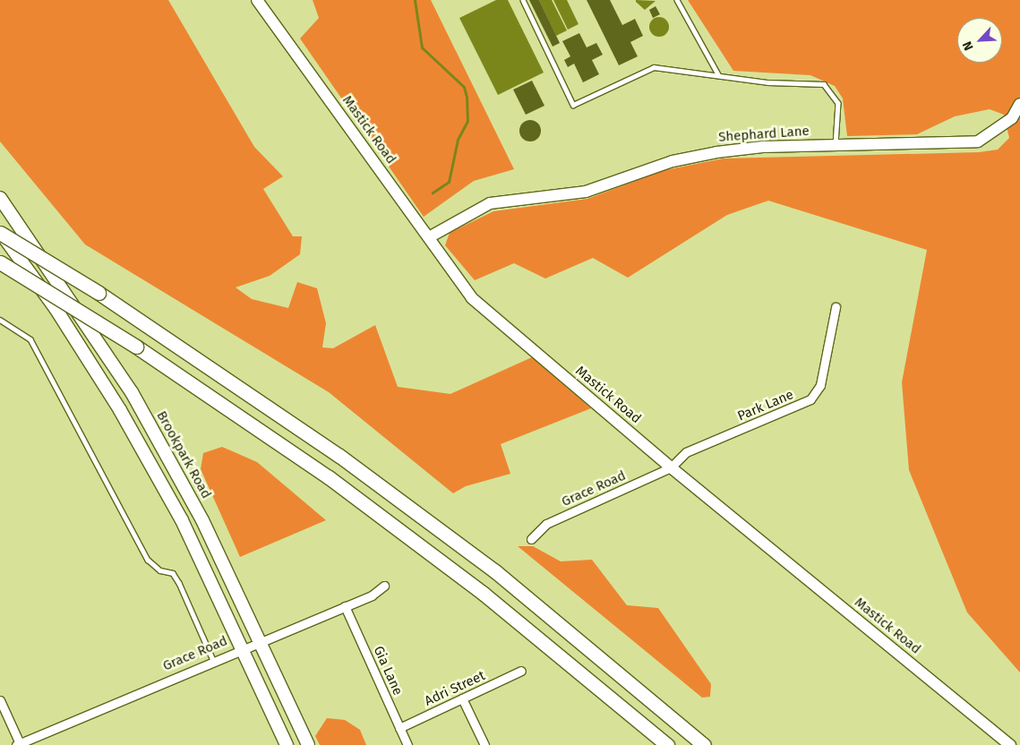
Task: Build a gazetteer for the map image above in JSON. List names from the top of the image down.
{
  "streets": {
    "main road": ["Brookpark Road"],
    "street": [
      "Mastick Road",
      "Shephard Lane",
      "Park Lane",
      "Grace Road",
      "Gia Lane",
      "Adri Street"
    ]
  },
  "crossings": [
    ["Mastick Road", "Shephard Lane"],
    ["Mastick Road", "Park Lane"],
    ["Mastick Road", "Grace Road"],
    ["Park Lane", "Grace Road"],
    ["Brookpark Road", "Grace Road"],
    ["Grace Road", "Gia Lane"],
    ["Gia Lane", "Adri Street"]
  ],
  "north": "bottom left"
}
